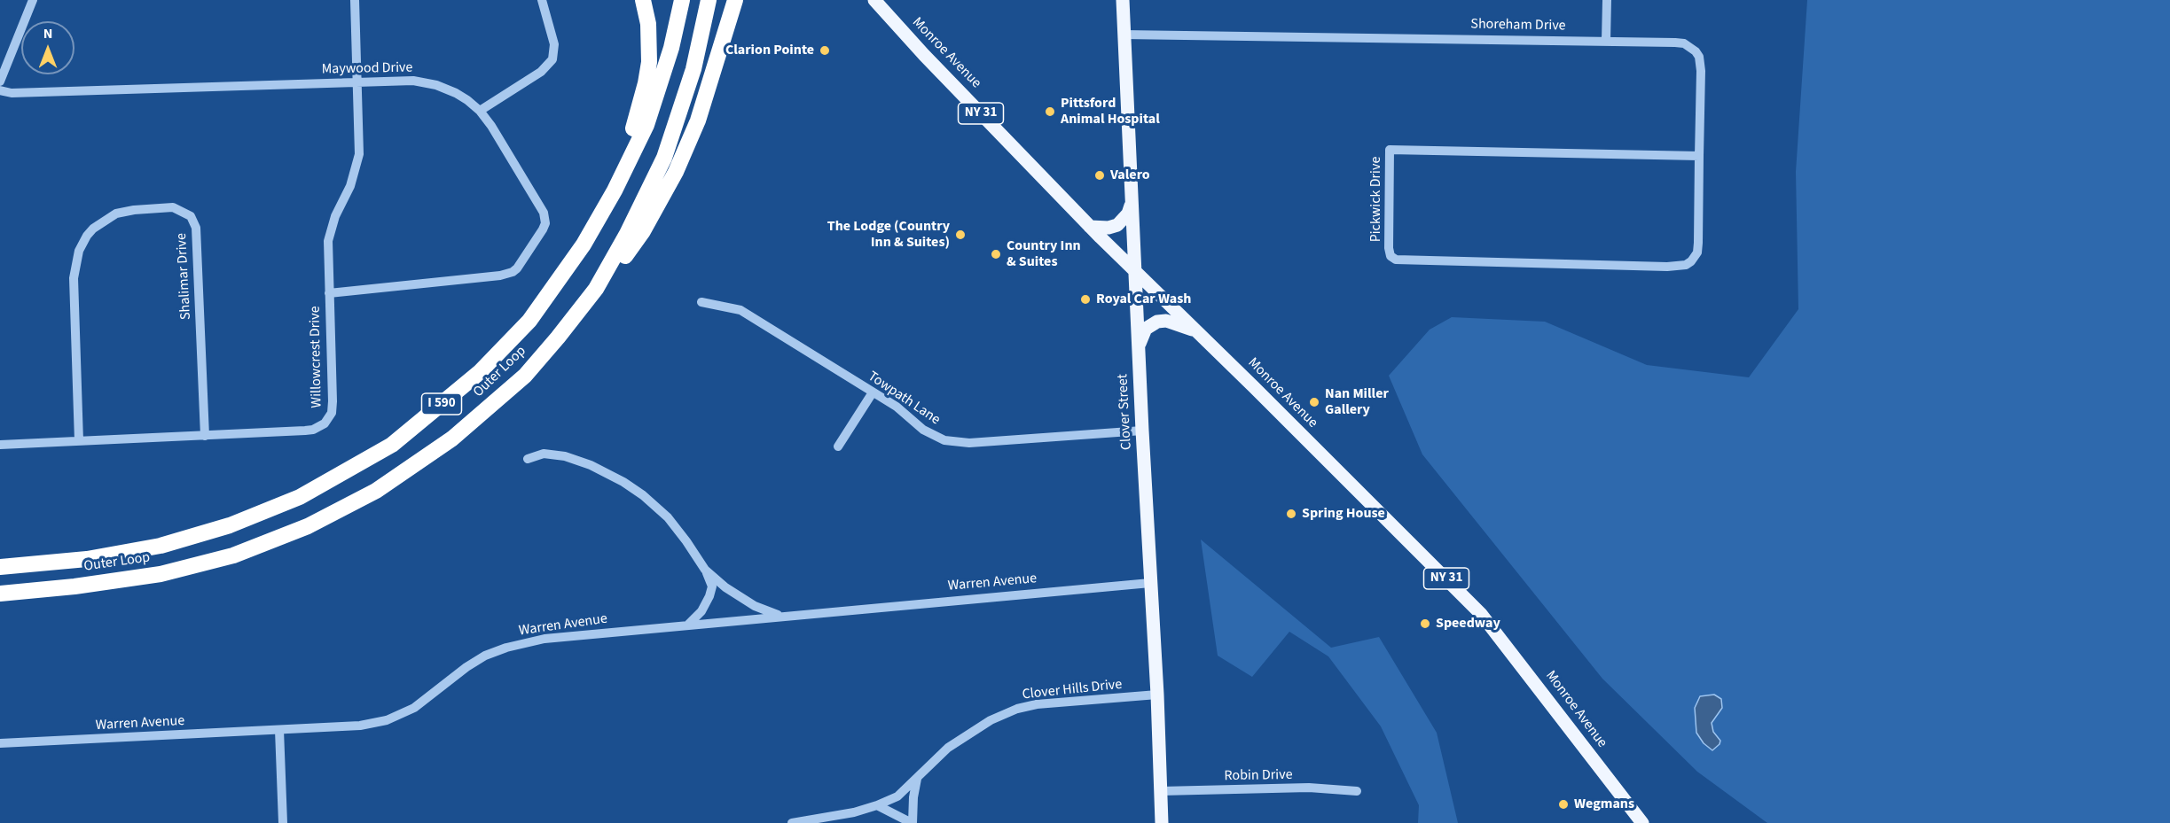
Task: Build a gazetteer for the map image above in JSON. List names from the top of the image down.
{
  "streets": {
    "highway": ["Outer Loop", "I 590"],
    "main road": ["Monroe Avenue", "NY 31", "Clover Street"],
    "street": [
      "Shoreham Drive",
      "Maywood Drive",
      "Pickwick Drive",
      "Shalimar Drive",
      "Willowcrest Drive",
      "Towpath Lane",
      "Warren Avenue",
      "Clover Hills Drive",
      "Robin Drive"
    ]
  },
  "crossings": [
    ["Shoreham Drive", "Pickwick Drive"],
    ["Shoreham Drive", "Clover Street"],
    ["Monroe Avenue", "Clover Street"],
    ["Maywood Drive", "Willowcrest Drive"],
    ["Shalimar Drive", "Willowcrest Drive"],
    ["Towpath Lane", "Clover Street"],
    ["Clover Street", "Warren Avenue"],
    ["Clover Street", "Clover Hills Drive"],
    ["Clover Street", "Robin Drive"]
  ],
  "places": [
    "Clarion Pointe",
    "Pittsford Animal Hospital",
    "Valero",
    "The Lodge (Country Inn & Suites)",
    "Country Inn & Suites",
    "Royal Car Wash",
    "Nan Miller Gallery",
    "Spring House",
    "Speedway",
    "Wegmans"
  ],
  "north": "top"
}
